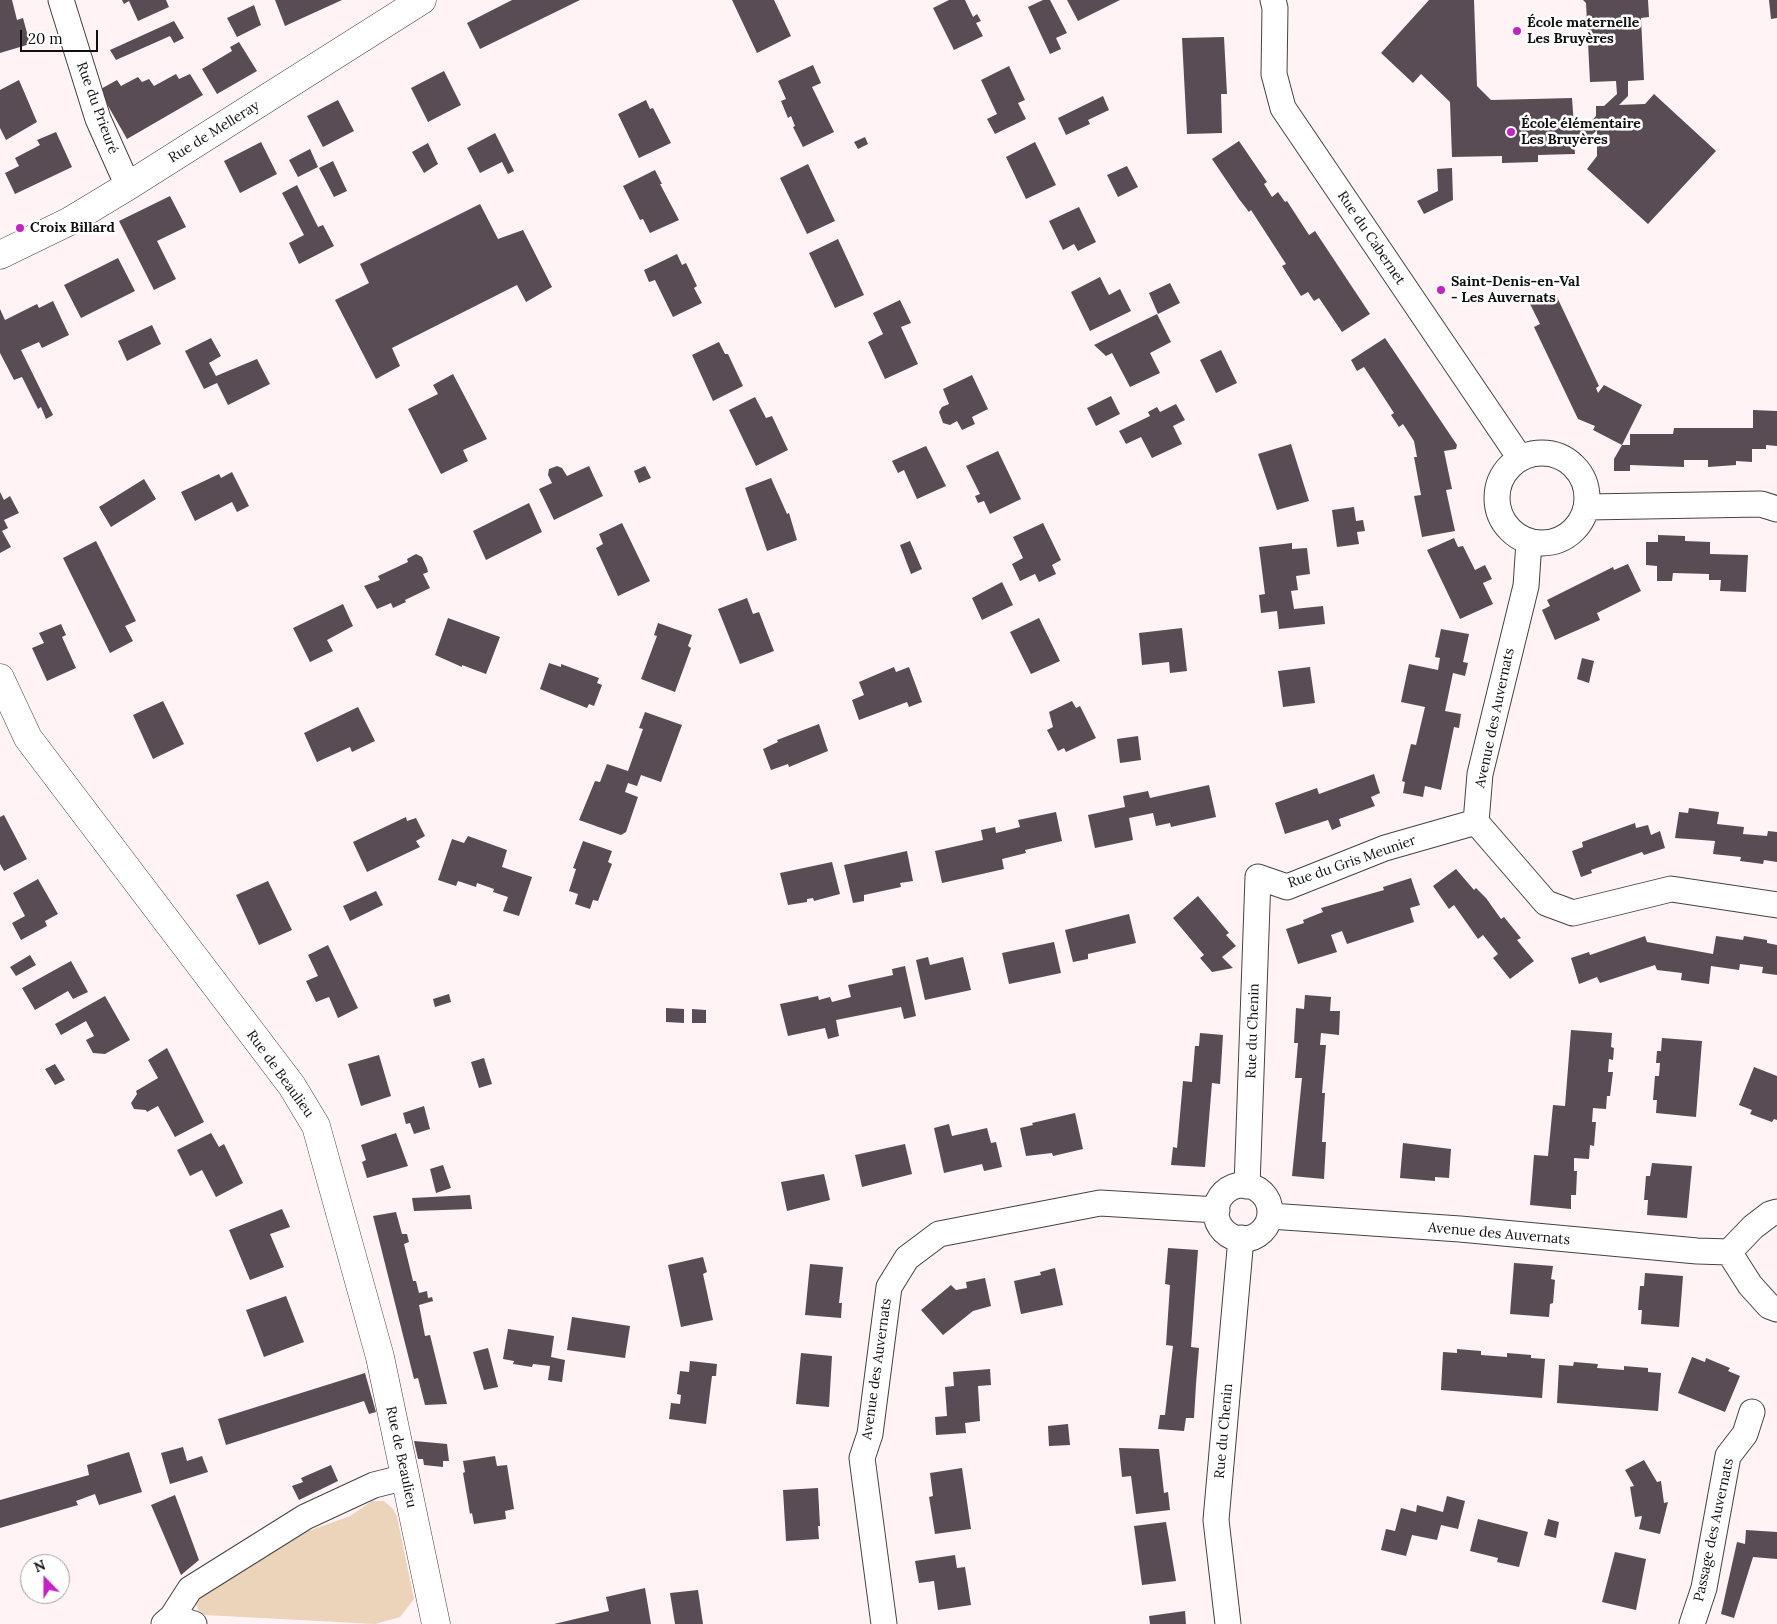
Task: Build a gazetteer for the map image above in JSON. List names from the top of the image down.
{
  "streets": {
    "street": [
      "Rue du Prieuré",
      "Rue de Melleray",
      "Rue du Cabernet",
      "Avenue des Auvernats",
      "Rue du Gris Meunier",
      "Rue du Chenin",
      "Rue de Beaulieu",
      "Passage des Auvernats"
    ]
  },
  "crossings": [
    ["Rue du Prieuré", "Rue de Melleray"],
    ["Rue du Cabernet", "Avenue des Auvernats"],
    ["Avenue des Auvernats", "Rue du Gris Meunier"],
    ["Avenue des Auvernats", "Rue du Chenin"],
    ["Rue du Gris Meunier", "Rue du Chenin"]
  ],
  "places": [
    "École maternelle Les Bruyères",
    "École élémentaire Les Bruyères",
    "Croix Billard",
    "Saint-Denis-en-Val - Les Auvernats"
  ],
  "scale_bar": "20 m",
  "north": "top"
}
